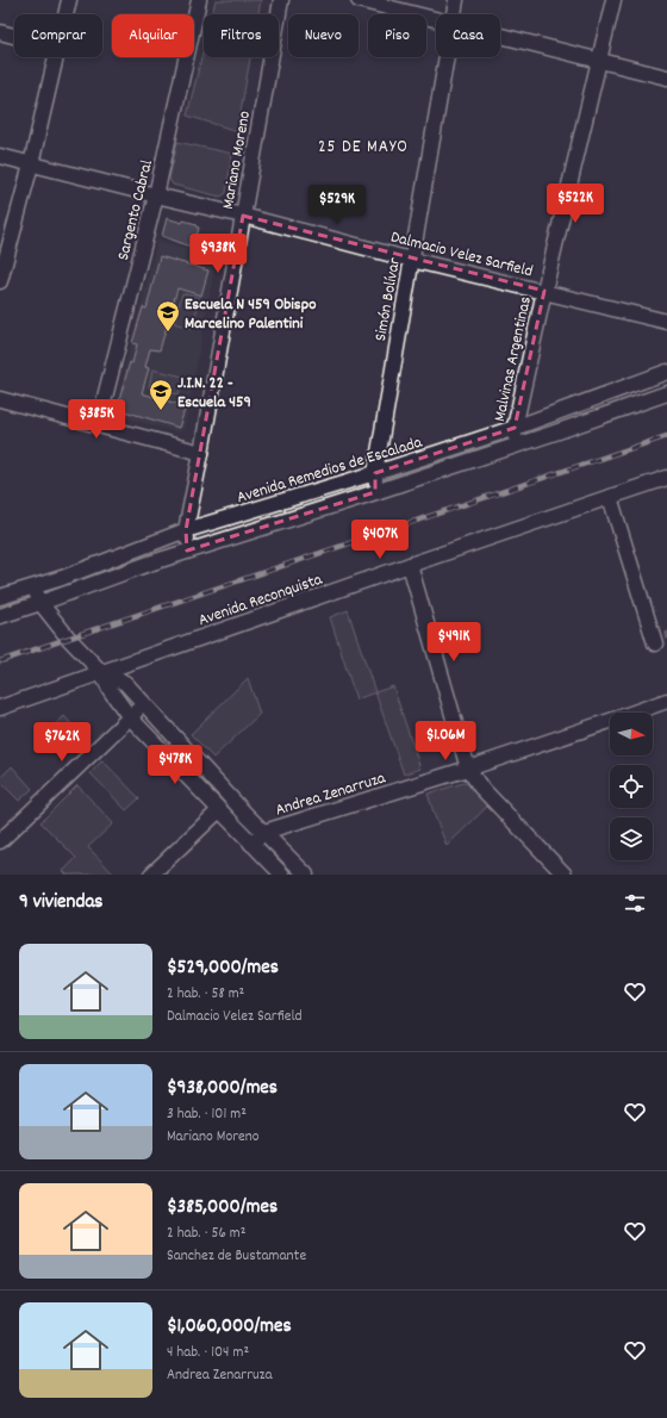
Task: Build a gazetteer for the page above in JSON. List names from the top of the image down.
{
  "streets": {
    "street": [
      "Mariano Moreno",
      "Sargento Cabral",
      "Dalmacio Velez Sarfield",
      "Simón Bolívar",
      "Malvinas Argentinas",
      "Avenida Remedios de Escalada",
      "Avenida Reconquista",
      "Andrea Zenarruza"
    ]
  },
  "crossings": [
    ["Mariano Moreno", "Dalmacio Velez Sarfield"],
    ["Mariano Moreno", "Avenida Remedios de Escalada"],
    ["Sargento Cabral", "Dalmacio Velez Sarfield"],
    ["Dalmacio Velez Sarfield", "Simón Bolívar"],
    ["Dalmacio Velez Sarfield", "Malvinas Argentinas"],
    ["Simón Bolívar", "Avenida Remedios de Escalada"],
    ["Malvinas Argentinas", "Avenida Remedios de Escalada"]
  ],
  "districts": ["25 DE MAYO"],
  "places": {
    "school or university": ["Escuela N 459 Obispo Marcelino Palentini", "J.I.N. 22 - Escuela 459"]
  },
  "north": "right",
  "page": {
    "chip": [
      "Comprar",
      "Alquilar",
      "Filtros",
      "Nuevo",
      "Piso",
      "Casa"
    ],
    "price": [
      "$522K",
      "$529K",
      "$938K",
      "$385K",
      "$407K",
      "$491K",
      "$1.06M",
      "$762K",
      "$478K"
    ],
    "heading": "9 viviendas",
    "list": [
      {
        "name": "$529,000/mes",
        "note": "2 hab. · 58 m² · Dalmacio Velez Sarfield"
      },
      {
        "name": "$938,000/mes",
        "note": "3 hab. · 101 m² · Mariano Moreno"
      },
      {
        "name": "$385,000/mes",
        "note": "2 hab. · 56 m² · Sanchez de Bustamante"
      },
      {
        "name": "$1,060,000/mes",
        "note": "4 hab. · 104 m² · Andrea Zenarruza"
      }
    ]
  }
}
